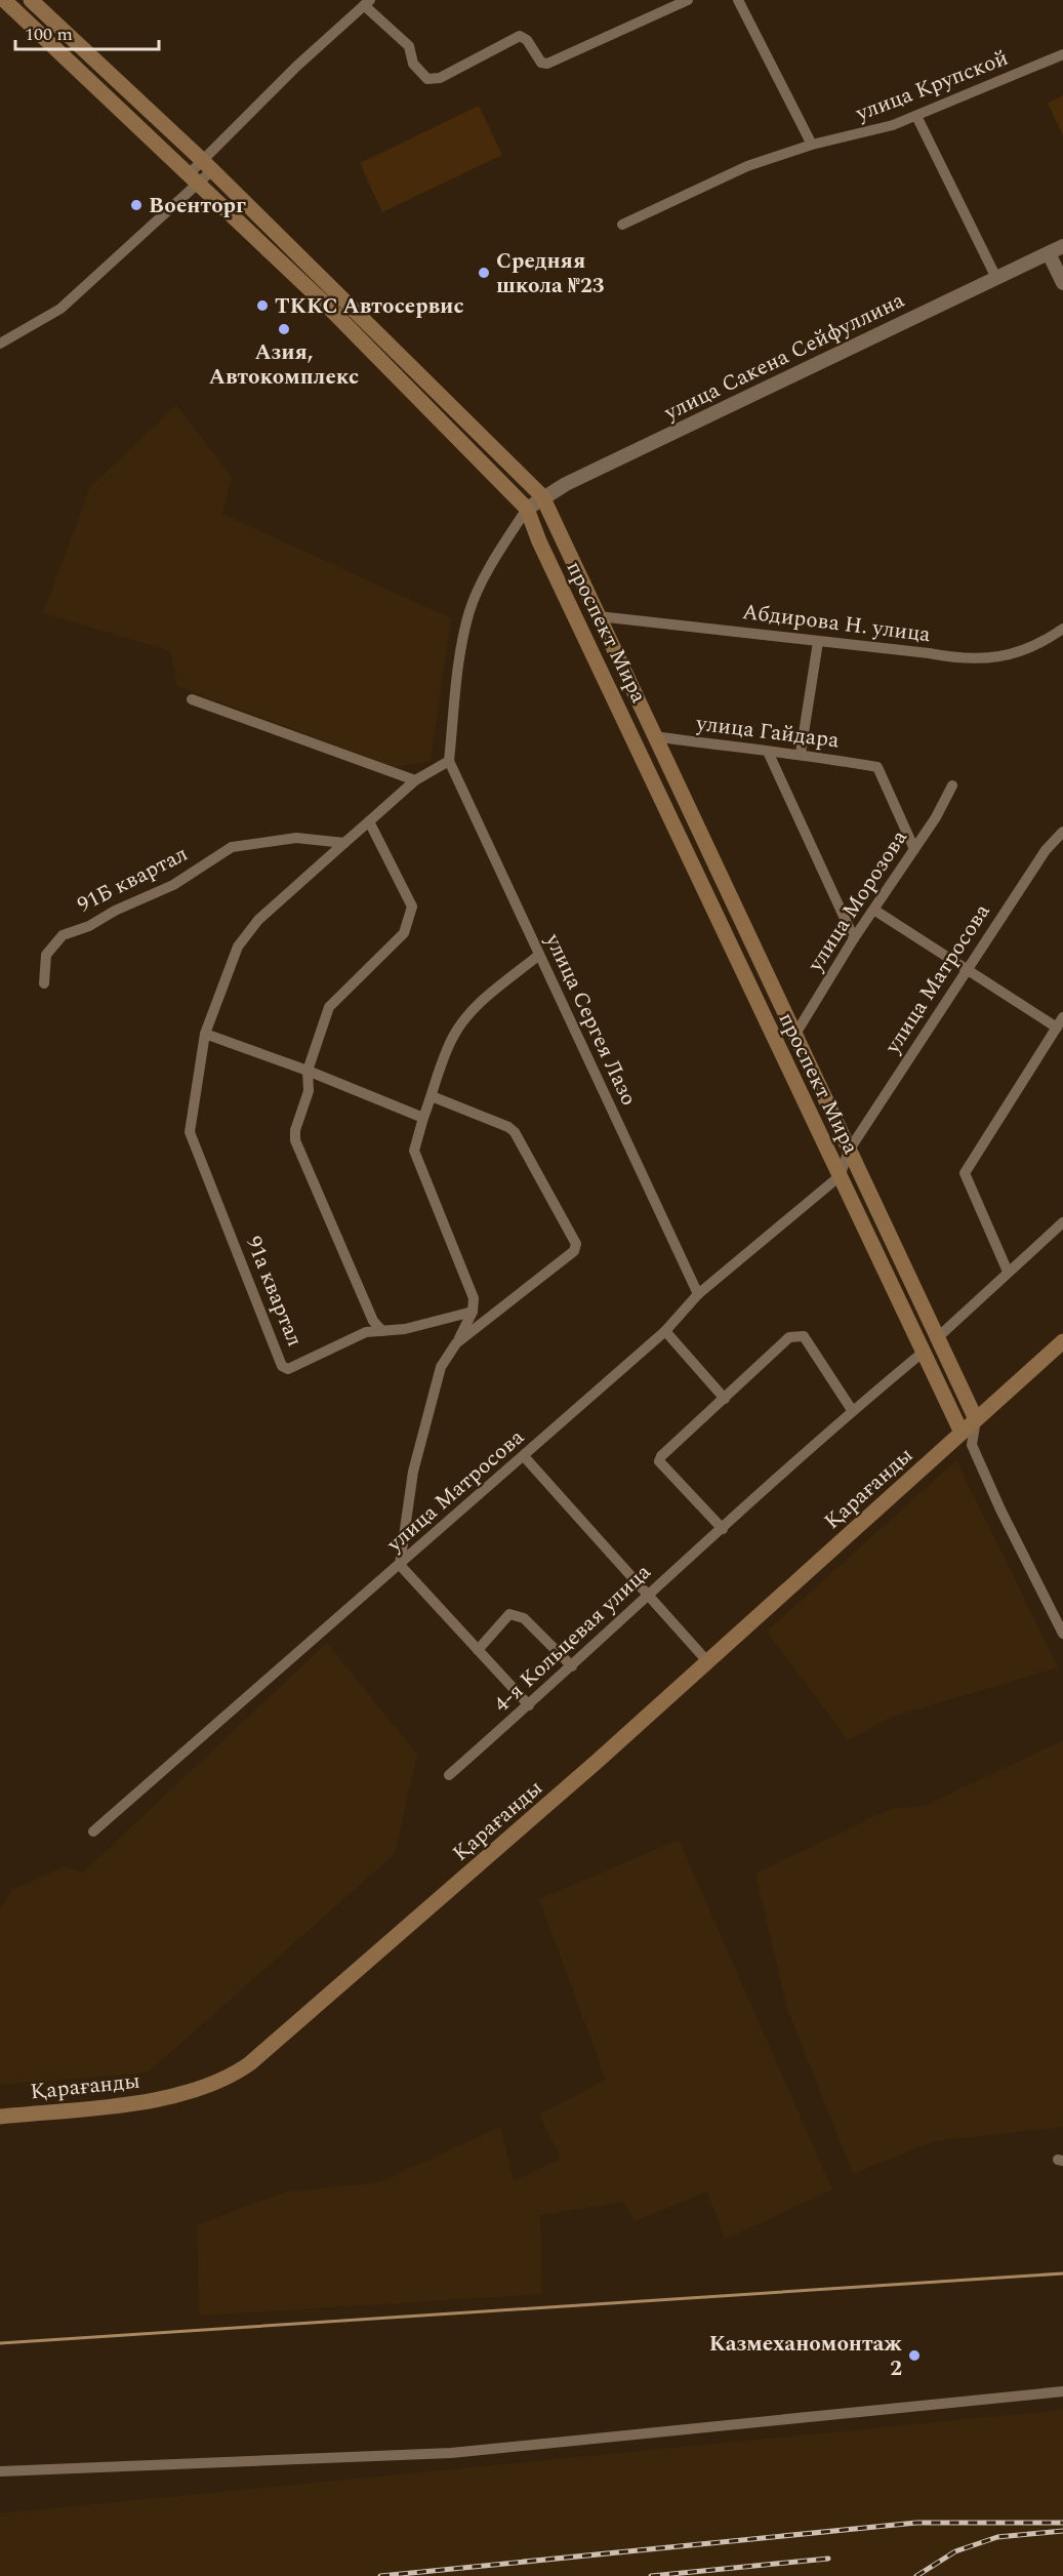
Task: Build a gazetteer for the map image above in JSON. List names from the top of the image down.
{
  "streets": {
    "main road": ["проспект Мира", "Қарағанды"],
    "street": [
      "улица Крупской",
      "улица Сакена Сейфуллина",
      "Абдирова Н. улица",
      "улица Гайдара",
      "91Б квартал",
      "улица Морозова",
      "улица Матросова",
      "улица Сергея Лазо",
      "91а квартал",
      "4-я Кольцевая улица"
    ]
  },
  "crossings": [
    ["улица Сакена Сейфуллина", "проспект Мира"],
    ["Абдирова Н. улица", "проспект Мира"],
    ["проспект Мира", "улица Гайдара"],
    ["проспект Мира", "улица Морозова"],
    ["проспект Мира", "улица Матросова"],
    ["проспект Мира", "Қарағанды"],
    ["проспект Мира", "4-я Кольцевая улица"],
    ["улица Гайдара", "улица Морозова"],
    ["улица Матросова", "улица Сергея Лазо"]
  ],
  "places": [
    "Военторг",
    "Средняя школа №23",
    "ТККС Автосервис",
    "Азия, Автокомплекс",
    "Казмеханомонтаж 2"
  ],
  "scale_bar": "100 m"
}
